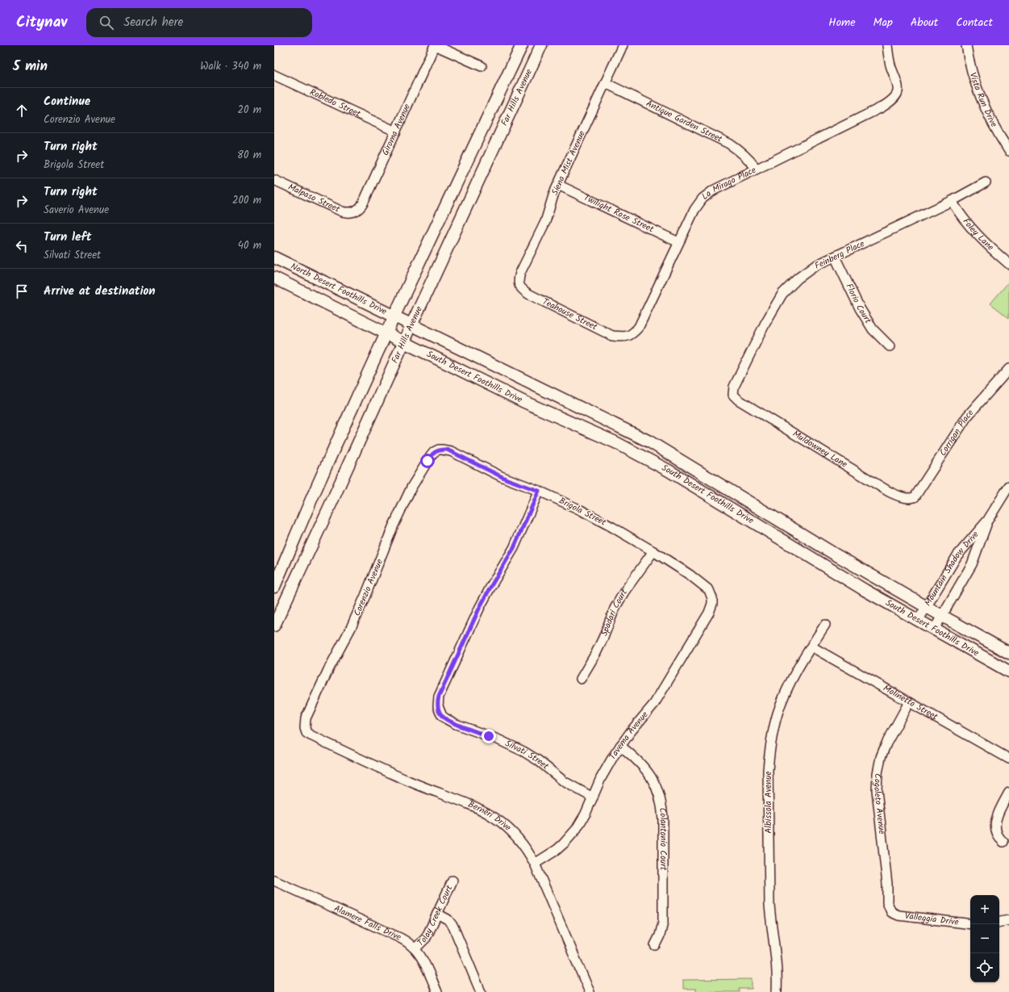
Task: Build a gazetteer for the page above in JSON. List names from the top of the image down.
{
  "streets": {
    "main road": ["Far Hills Avenue", "North Desert Foothills Drive", "South Desert Foothills Drive"],
    "street": [
      "Vista Run Drive",
      "Robledo Street",
      "Antique Garden Street",
      "Giroma Avenue",
      "Siena Mist Avenue",
      "La Mirago Place",
      "Malpaso Street",
      "Twilight Rose Street",
      "Foley Lane",
      "Feinberg Place",
      "Florio Court",
      "Teahouse Street",
      "Corrigan Place",
      "Muldowney Lane",
      "Brigola Street",
      "Mountain Shadow Drive",
      "Corenzio Avenue",
      "Spadari Court",
      "Molinetto Street",
      "Tavema Avenue",
      "Silvati Street",
      "Albissola Avenue",
      "Cogoleto Avenue",
      "Berneri Drive",
      "Colantonio Court",
      "Tolay Creek Court",
      "Valleggia Drive",
      "Alamere Falls Drive"
    ]
  },
  "crossings": [
    ["Far Hills Avenue", "North Desert Foothills Drive"],
    ["Far Hills Avenue", "South Desert Foothills Drive"],
    ["Robledo Street", "Giroma Avenue"],
    ["Antique Garden Street", "Siena Mist Avenue"],
    ["Antique Garden Street", "La Mirago Place"],
    ["Giroma Avenue", "Malpaso Street"],
    ["Siena Mist Avenue", "Twilight Rose Street"],
    ["Siena Mist Avenue", "Teahouse Street"],
    ["La Mirago Place", "Twilight Rose Street"],
    ["La Mirago Place", "Teahouse Street"],
    ["Foley Lane", "Feinberg Place"],
    ["Feinberg Place", "Florio Court"],
    ["Feinberg Place", "Muldowney Lane"],
    ["North Desert Foothills Drive", "South Desert Foothills Drive"],
    ["South Desert Foothills Drive", "Mountain Shadow Drive"],
    ["Corrigan Place", "Muldowney Lane"],
    ["Brigola Street", "Corenzio Avenue"],
    ["Brigola Street", "Spadari Court"],
    ["Brigola Street", "Tavema Avenue"],
    ["Brigola Street", "Silvati Street"],
    ["Corenzio Avenue", "Berneri Drive"],
    ["Molinetto Street", "Albissola Avenue"],
    ["Molinetto Street", "Cogoleto Avenue"],
    ["Tavema Avenue", "Silvati Street"],
    ["Tavema Avenue", "Berneri Drive"],
    ["Tavema Avenue", "Colantonio Court"],
    ["Cogoleto Avenue", "Valleggia Drive"],
    ["Tolay Creek Court", "Alamere Falls Drive"]
  ],
  "page": {
    "header": "Citynav",
    "search": "Search here",
    "nav": [
      "Home",
      "Map",
      "About",
      "Contact"
    ],
    "heading": ["5 min", "Walk · 340 m"],
    "list": [
      ["Continue", "Corenzio Avenue", "20 m"],
      ["Turn right", "Brigola Street", "80 m"],
      ["Turn right", "Saverio Avenue", "200 m"],
      ["Turn left", "Silvati Street", "40 m"],
      "Arrive at destination"
    ],
    "map_buttons": ["+", "−"]
  }
}
